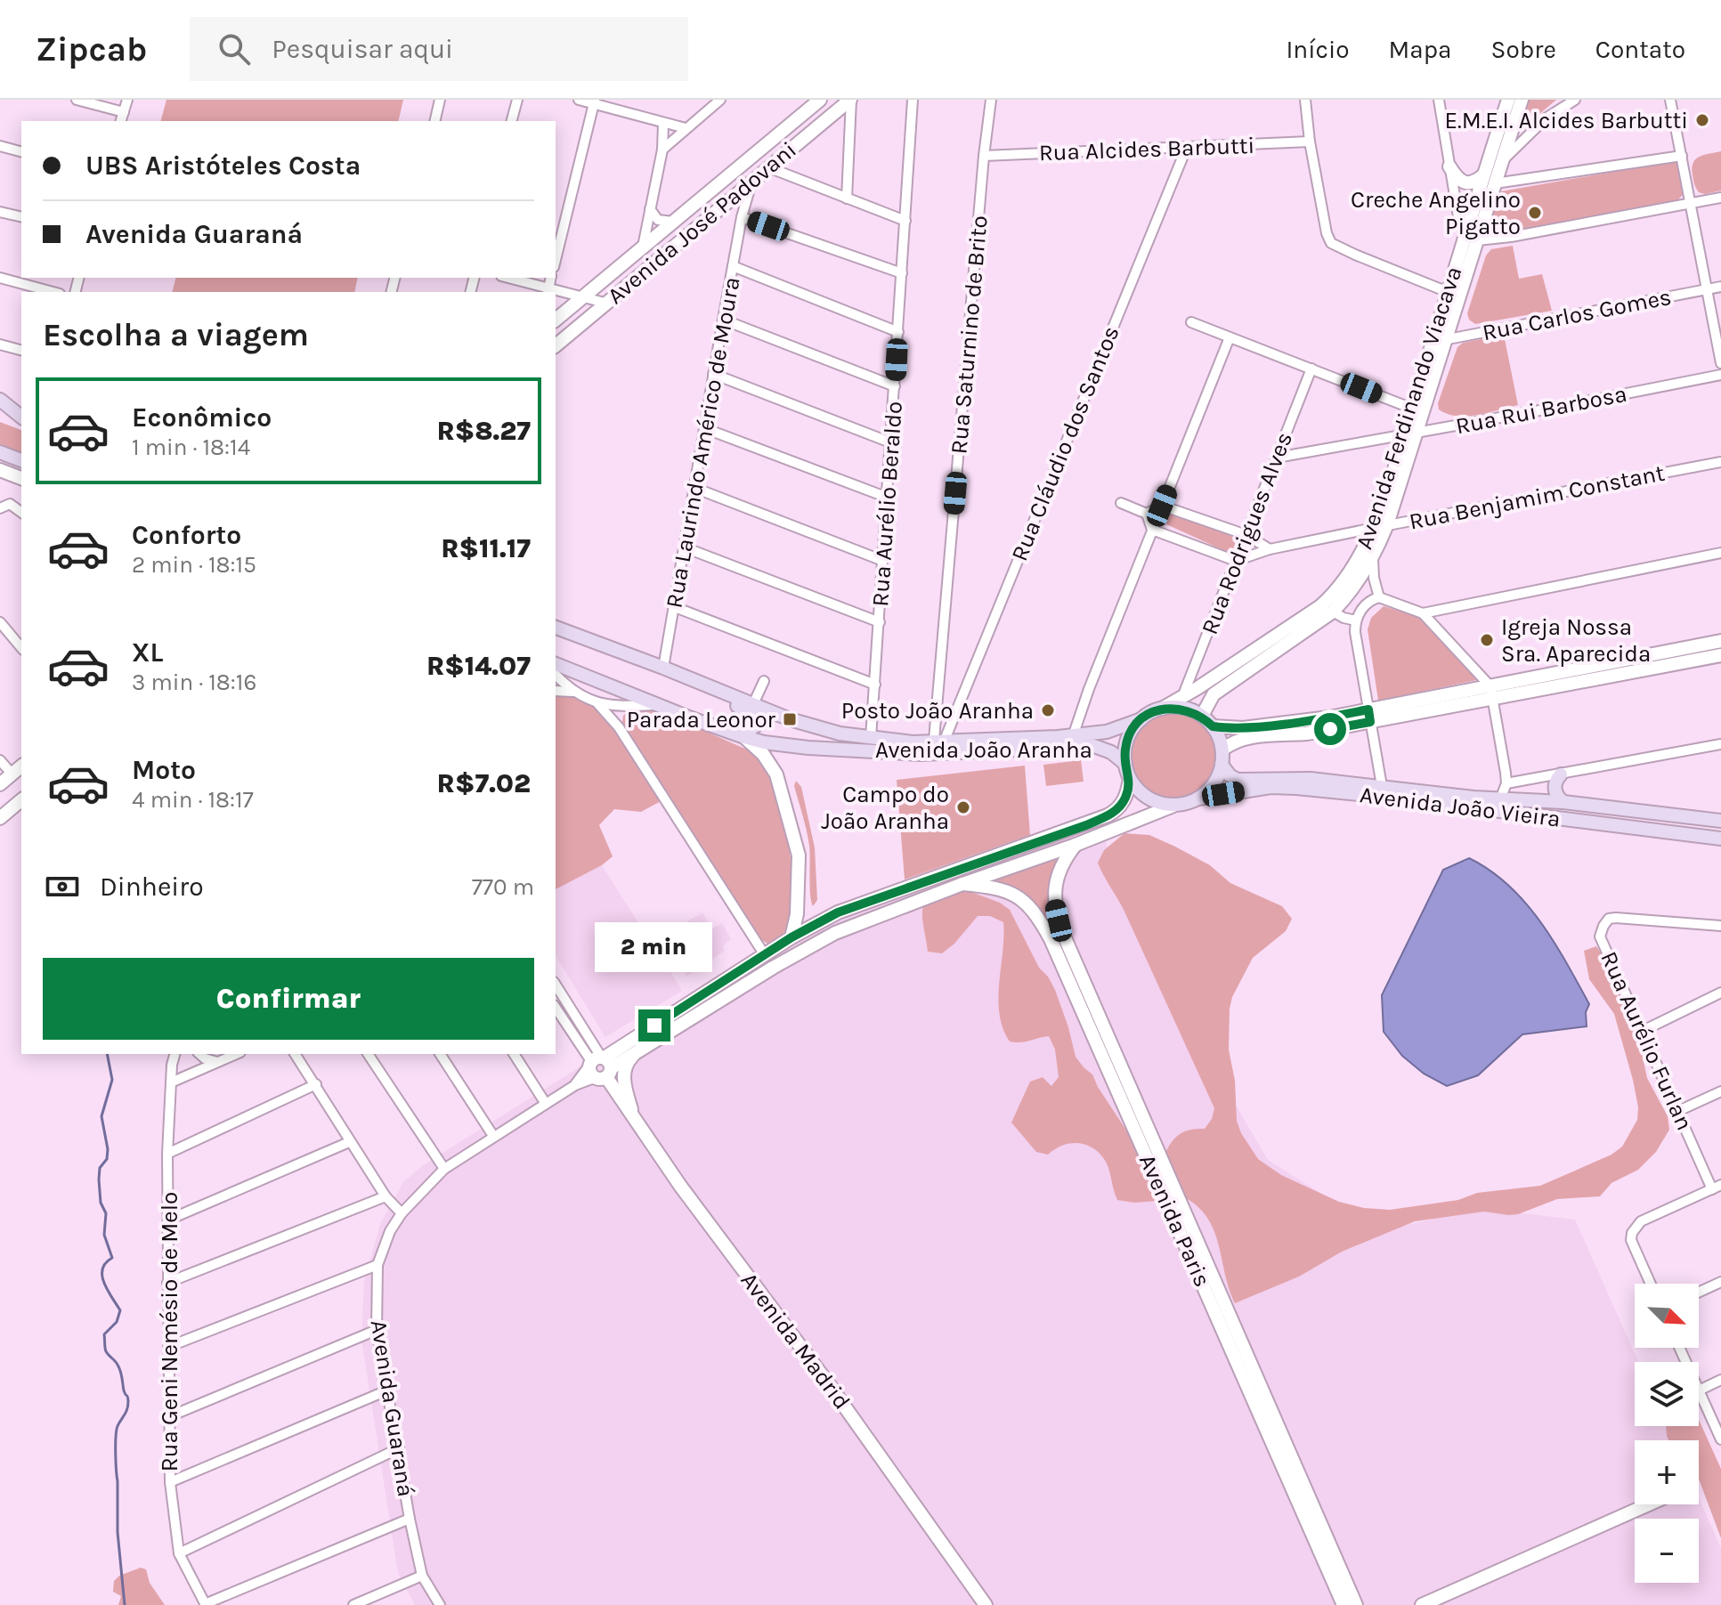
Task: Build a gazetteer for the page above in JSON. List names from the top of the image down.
{
  "streets": {
    "main road": ["Avenida João Aranha", "Avenida João Vieira"],
    "street": [
      "Rua Alcides Barbutti",
      "Avenida José Padovani",
      "Rua Carlos Gomes",
      "Rua Saturnino de Brito",
      "Avenida Ferdinando Viacava",
      "Rua Rui Barbosa",
      "Rua Laurindo Américo de Moura",
      "Rua Cláudio dos Santos",
      "Rua Benjamim Constant",
      "Rua Aurélio Beraldo",
      "Rua Rodrigues Alves",
      "Rua Aurélio Furlan",
      "Avenida Paris",
      "Rua Geni Nemésio de Melo",
      "Avenida Madrid",
      "Avenida Guaraná"
    ]
  },
  "crossings": [
    ["Rua Alcides Barbutti", "Rua Saturnino de Brito"],
    ["Rua Alcides Barbutti", "Rua Cláudio dos Santos"],
    ["Avenida José Padovani", "Rua Laurindo Américo de Moura"],
    ["Rua Carlos Gomes", "Avenida Ferdinando Viacava"],
    ["Rua Saturnino de Brito", "Rua Cláudio dos Santos"],
    ["Rua Saturnino de Brito", "Avenida João Aranha"],
    ["Avenida Ferdinando Viacava", "Rua Rui Barbosa"],
    ["Avenida Ferdinando Viacava", "Rua Benjamim Constant"],
    ["Avenida Ferdinando Viacava", "Rua Rodrigues Alves"],
    ["Avenida Ferdinando Viacava", "Avenida João Aranha"],
    ["Avenida Ferdinando Viacava", "Avenida João Vieira"],
    ["Avenida Ferdinando Viacava", "Avenida Guaraná"],
    ["Rua Rui Barbosa", "Rua Rodrigues Alves"],
    ["Rua Laurindo Américo de Moura", "Avenida João Aranha"],
    ["Rua Cláudio dos Santos", "Avenida João Aranha"],
    ["Rua Benjamim Constant", "Rua Rodrigues Alves"],
    ["Rua Aurélio Beraldo", "Avenida João Aranha"],
    ["Avenida João Aranha", "Avenida João Vieira"],
    ["Avenida João Aranha", "Avenida Guaraná"],
    ["Avenida João Vieira", "Avenida Guaraná"],
    ["Avenida Paris", "Avenida Guaraná"],
    ["Avenida Madrid", "Avenida Guaraná"]
  ],
  "places": {
    "other": [
      "E.M.E.I. Alcides Barbutti",
      "Creche Angelino Pigatto",
      "Igreja Nossa Sra. Aparecida",
      "Posto João Aranha",
      "Campo do João Aranha"
    ],
    "transit": ["Parada Leonor"]
  },
  "north": "bottom right",
  "page": {
    "header": "Zipcab",
    "search": "Pesquisar aqui",
    "nav": [
      "Início",
      "Mapa",
      "Sobre",
      "Contato"
    ],
    "banner": ["UBS Aristóteles Costa", "Avenida Guaraná"],
    "heading": "Escolha a viagem",
    "list": [
      {
        "name": "Econômico",
        "note": "1 min · 18:14",
        "value": "R$8.27"
      },
      {
        "name": "Conforto",
        "note": "2 min · 18:15",
        "value": "R$11.17"
      },
      {
        "name": "XL",
        "note": "3 min · 18:16",
        "value": "R$14.07"
      },
      {
        "name": "Moto",
        "note": "4 min · 18:17",
        "value": "R$7.02"
      }
    ],
    "pay": ["Dinheiro", "770 m"],
    "bubble": "2 min",
    "buttons": "Confirmar",
    "map_buttons": ["+", "−"]
  }
}
